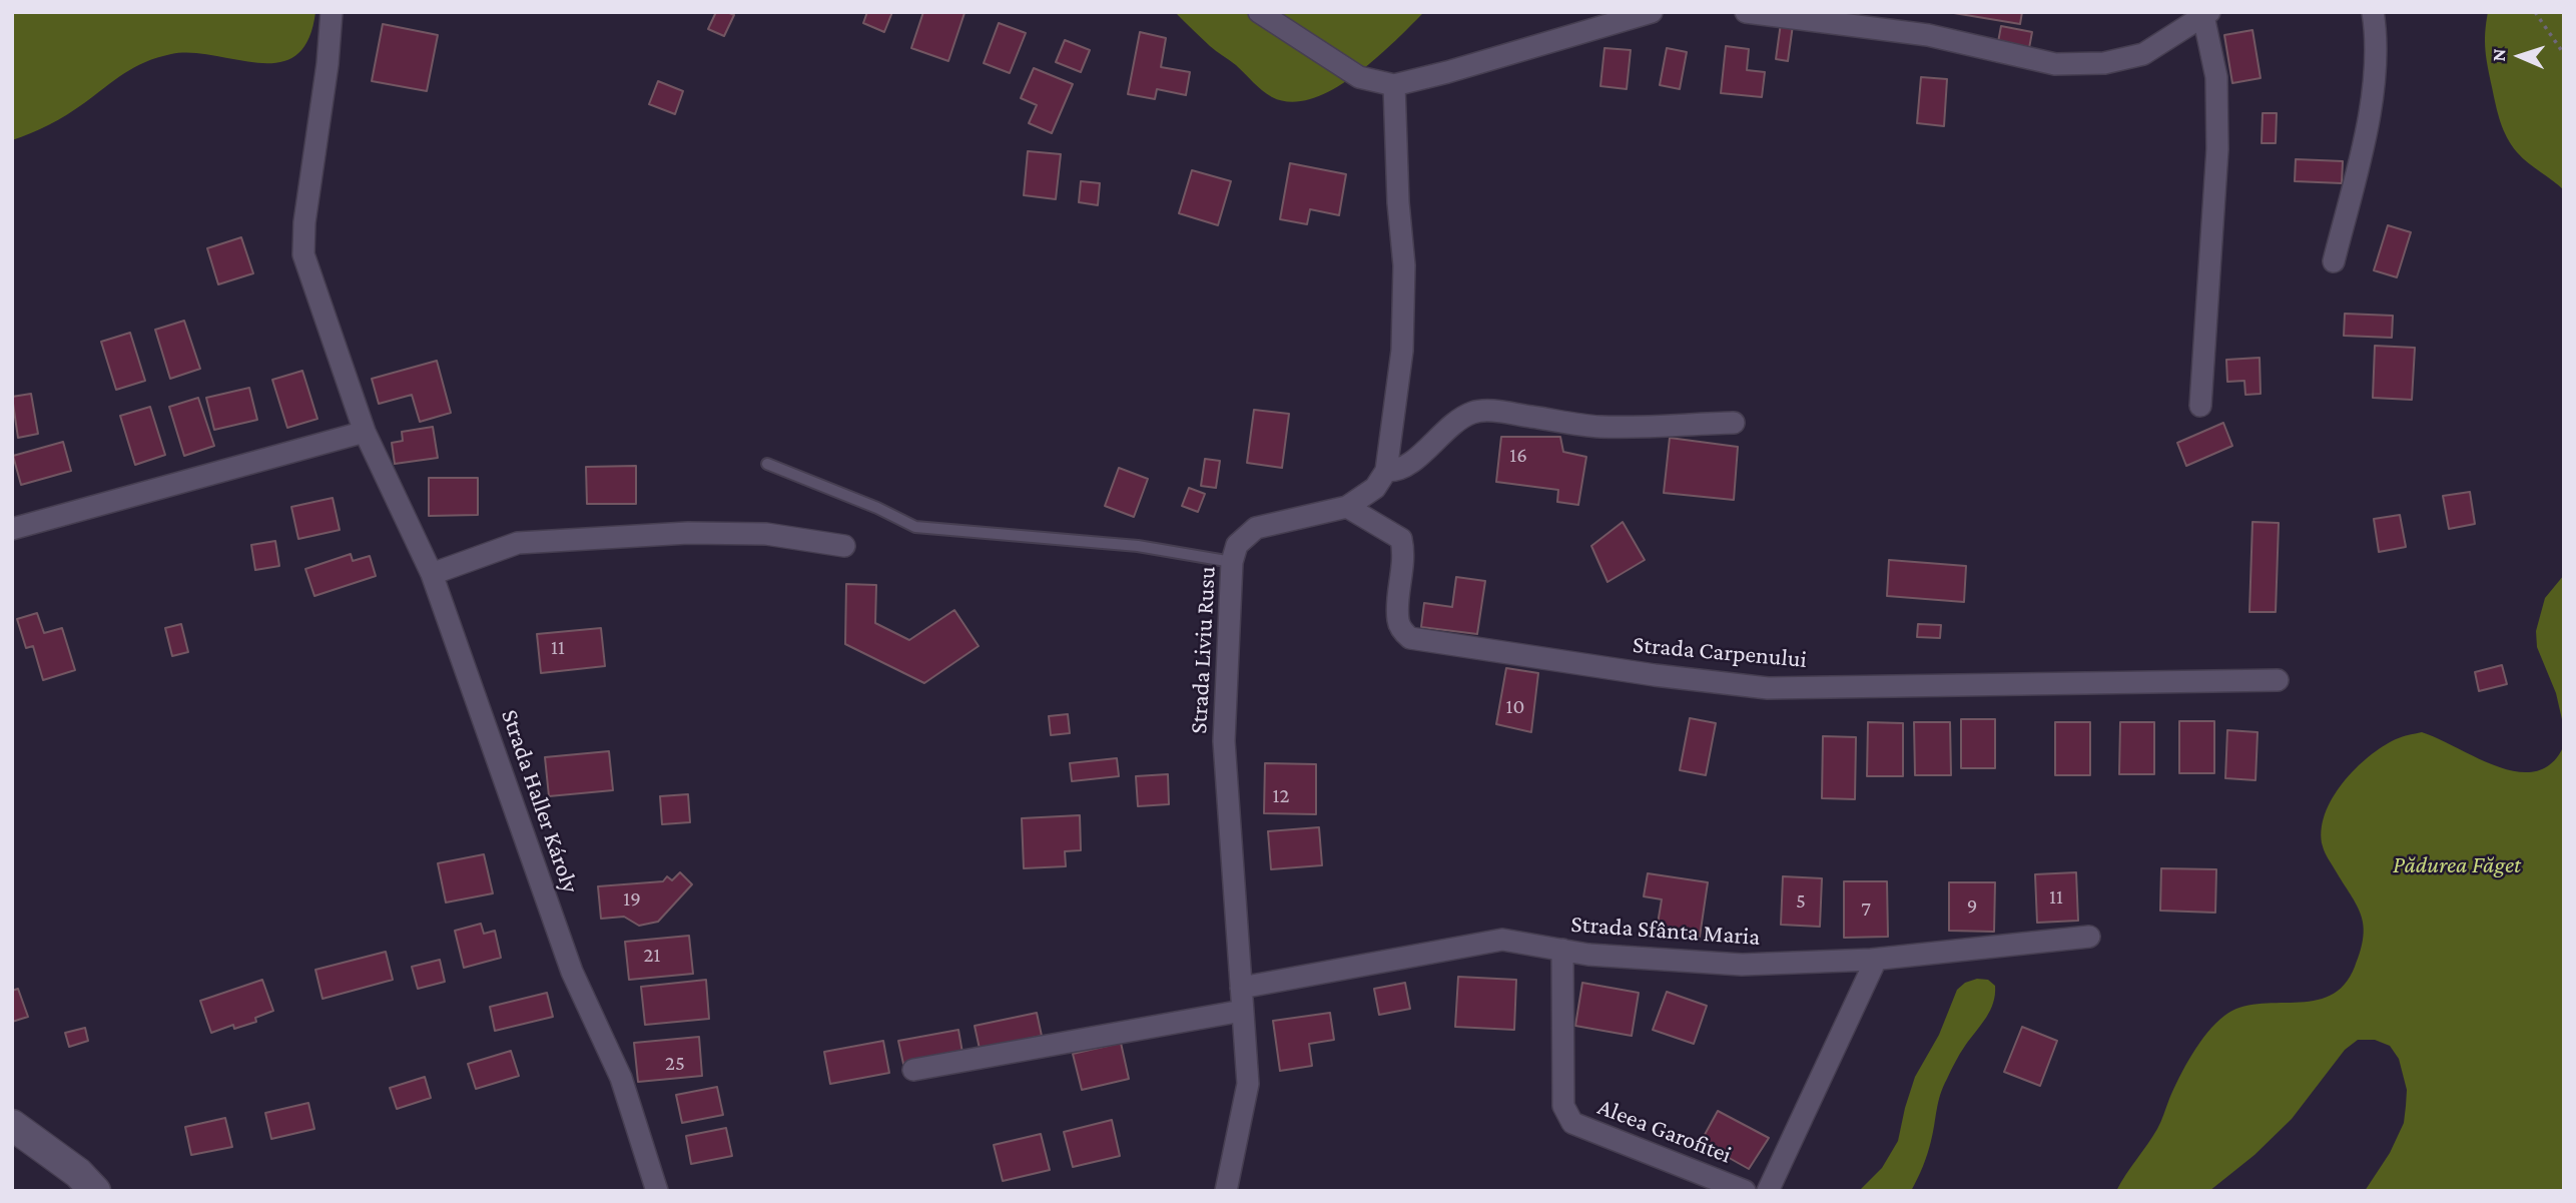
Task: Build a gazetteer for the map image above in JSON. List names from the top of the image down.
{
  "streets": {
    "street": [
      "Strada Liviu Rusu",
      "Strada Carpenului",
      "Strada Haller Károly",
      "Strada Sfânta Maria",
      "Aleea Garofitei"
    ]
  },
  "crossings": [
    ["Strada Liviu Rusu", "Strada Carpenului"],
    ["Strada Liviu Rusu", "Strada Sfânta Maria"],
    ["Strada Sfânta Maria", "Aleea Garofitei"]
  ],
  "parks": ["Pădurea Făget"],
  "house_numbers": [
    "16",
    "11",
    "10",
    "12",
    "11",
    "19",
    "5",
    "9",
    "7",
    "21",
    "25"
  ],
  "north": "left"
}
